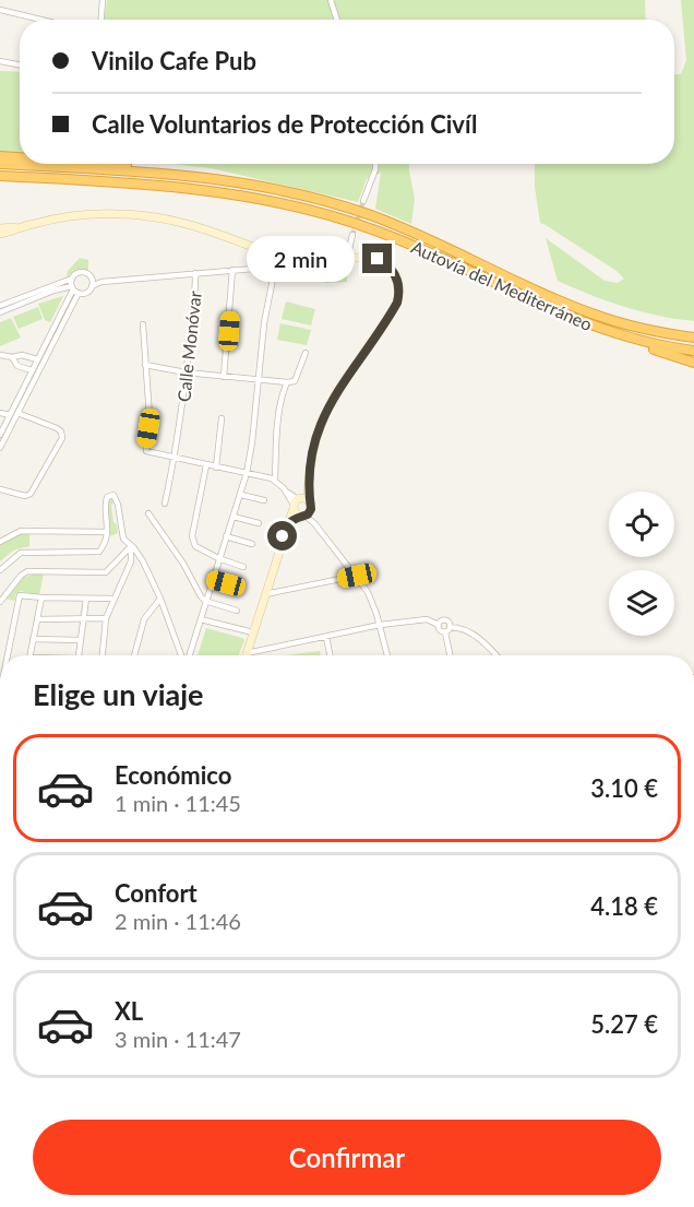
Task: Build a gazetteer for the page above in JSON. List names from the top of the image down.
{
  "streets": {
    "highway": ["Autovía del Mediterráneo"],
    "street": ["Calle Monóvar"]
  },
  "page": {
    "banner": ["Vinilo Cafe Pub", "Calle Voluntarios de Protección Civíl"],
    "bubble": "2 min",
    "heading": "Elige un viaje",
    "list": [
      {
        "name": "Económico",
        "note": "1 min · 11:45",
        "value": "3.10 €"
      },
      {
        "name": "Confort",
        "note": "2 min · 11:46",
        "value": "4.18 €"
      },
      {
        "name": "XL",
        "note": "3 min · 11:47",
        "value": "5.27 €"
      }
    ],
    "buttons": "Confirmar"
  }
}
